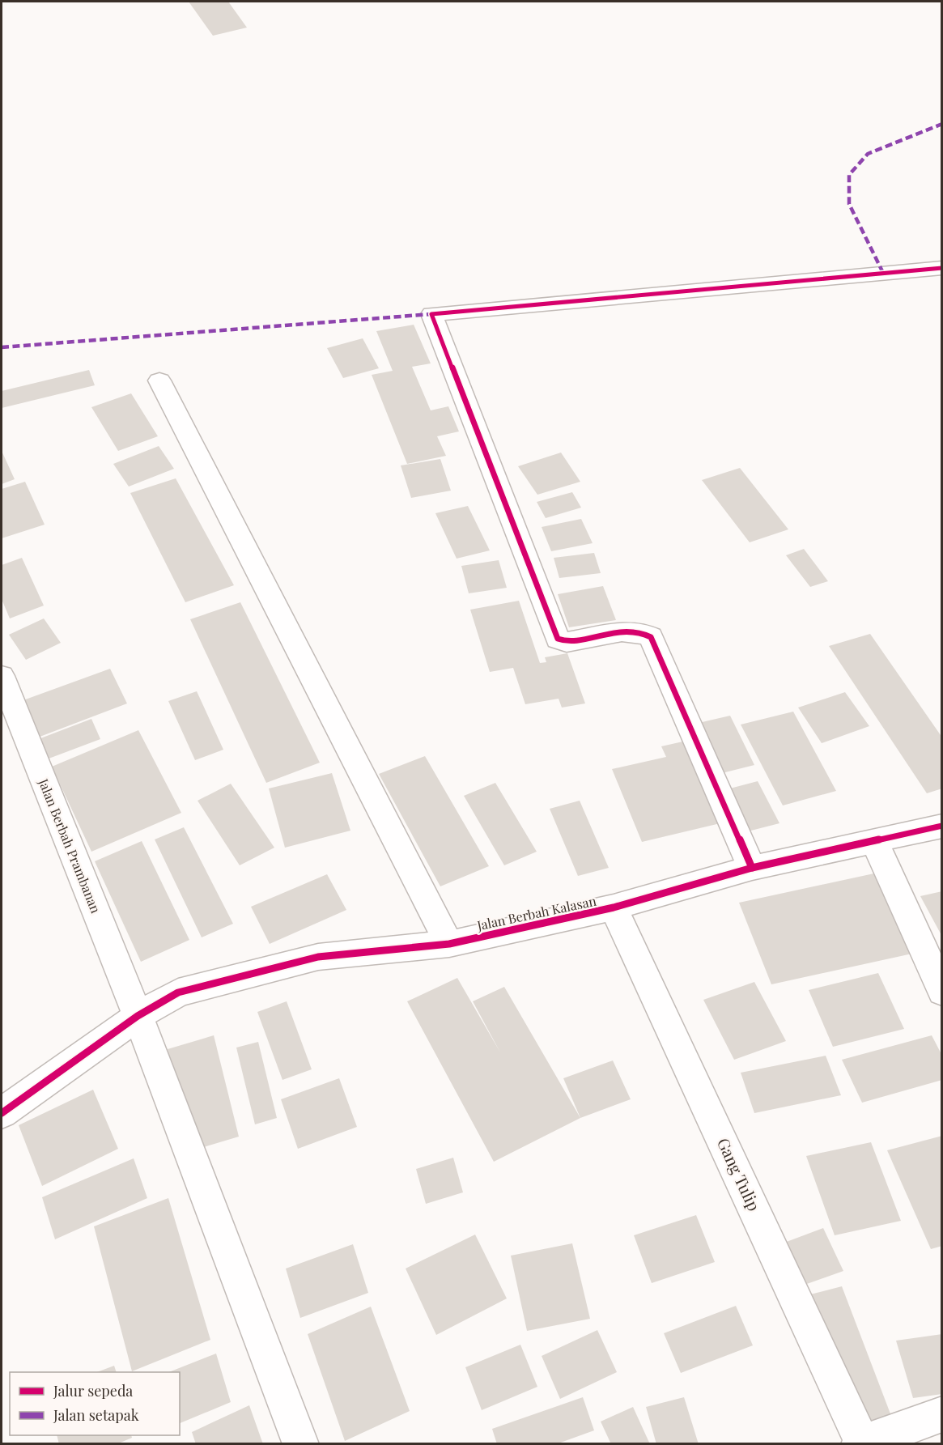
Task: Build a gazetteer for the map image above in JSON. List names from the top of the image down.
{
  "streets": {
    "street": ["Jalan Berbah Prambanan", "Jalan Berbah Kalasan", "Gang Tulip"]
  },
  "crossings": [
    ["Jalan Berbah Prambanan", "Jalan Berbah Kalasan"],
    ["Jalan Berbah Kalasan", "Gang Tulip"]
  ],
  "legend": ["Jalur sepeda", "Jalan setapak"]
}
